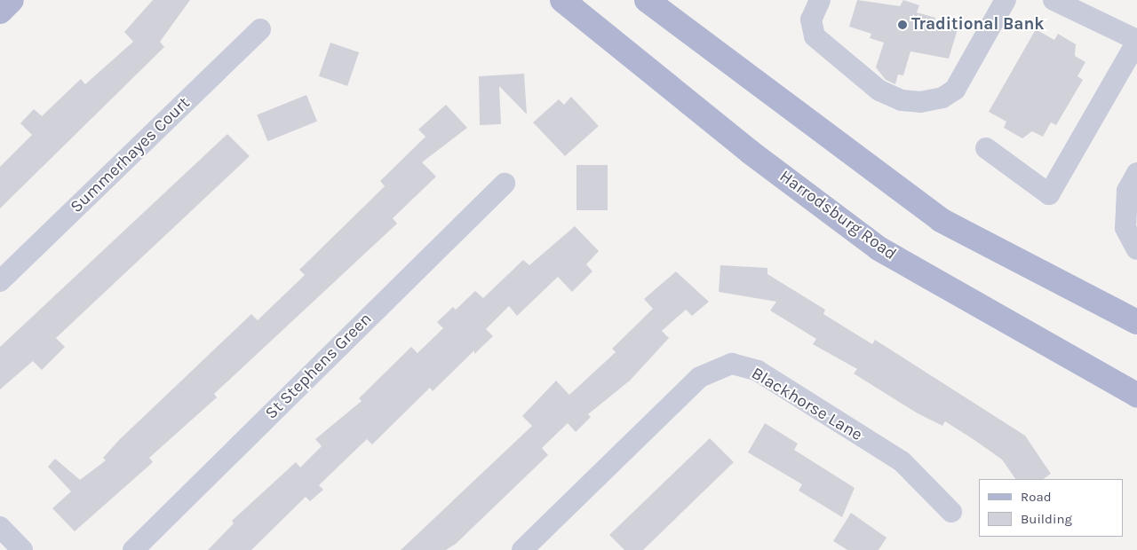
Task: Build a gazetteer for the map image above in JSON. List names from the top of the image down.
{
  "streets": {
    "main road": ["Harrodsburg Road"],
    "street": ["Summerhayes Court", "St Stephens Green", "Blackhorse Lane"]
  },
  "places": ["Traditional Bank"],
  "legend": ["Road", "Building"]
}
